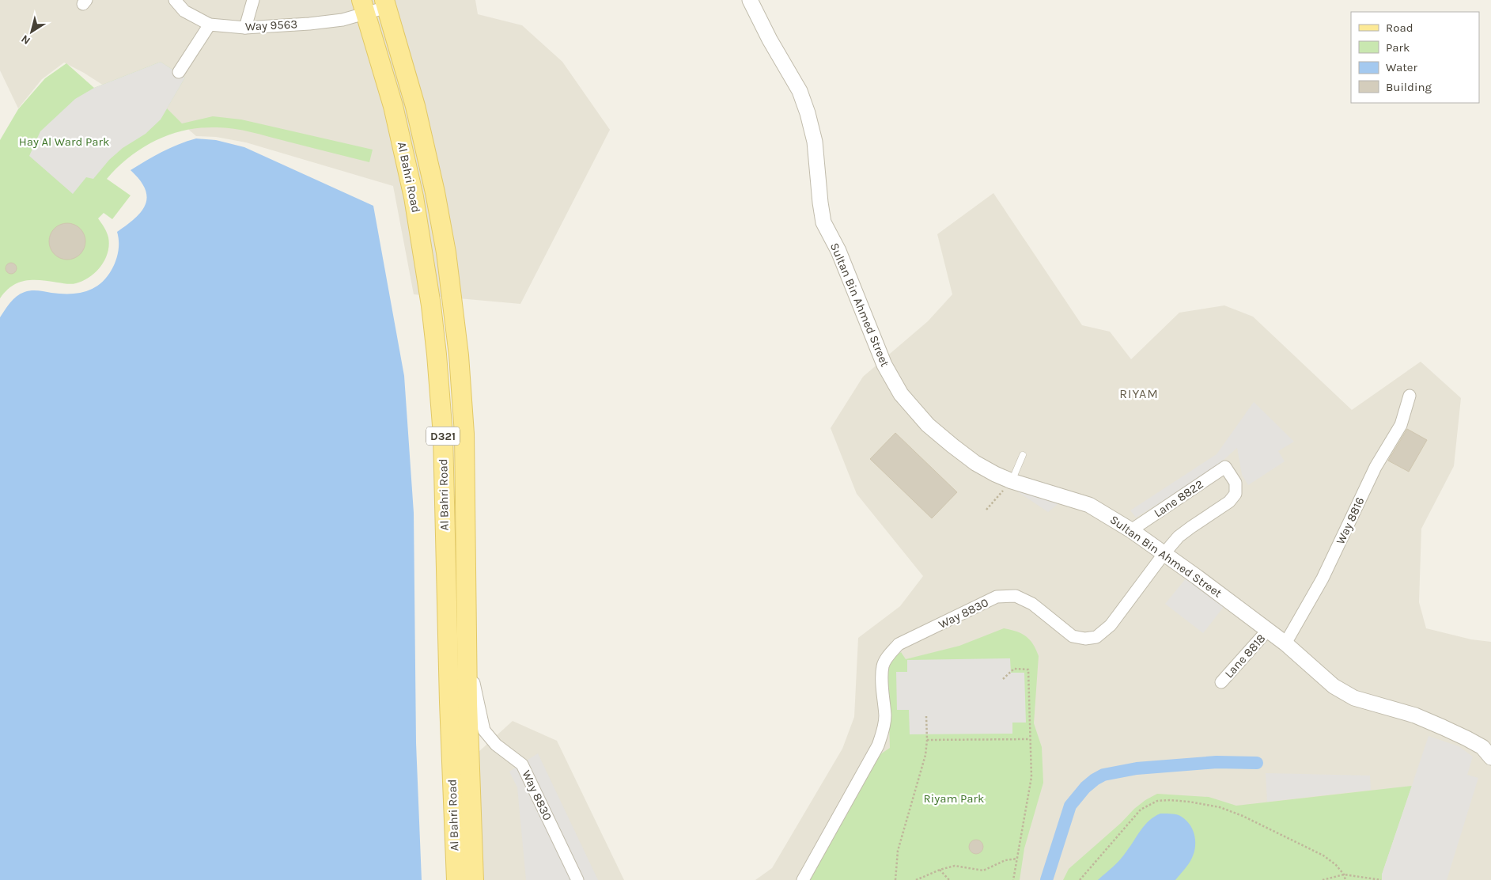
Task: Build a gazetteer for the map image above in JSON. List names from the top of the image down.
{
  "streets": {
    "main road": ["Al Bahri Road", "D321"],
    "street": [
      "Way 9563",
      "Sultan Bin Ahmed Street",
      "Lane 8822",
      "Way 8816",
      "Way 8830",
      "Lane 8818"
    ]
  },
  "crossings": [
    ["Way 9563", "Al Bahri Road"],
    ["Al Bahri Road", "Way 8830"],
    ["Sultan Bin Ahmed Street", "Lane 8822"],
    ["Sultan Bin Ahmed Street", "Way 8816"],
    ["Sultan Bin Ahmed Street", "Way 8830"],
    ["Sultan Bin Ahmed Street", "Lane 8818"],
    ["Lane 8822", "Way 8830"]
  ],
  "districts": ["RIYAM"],
  "parks": ["Hay Al Ward Park", "Riyam Park"],
  "legend": [
    "Road",
    "Park",
    "Water",
    "Building"
  ],
  "north": "bottom left"
}
